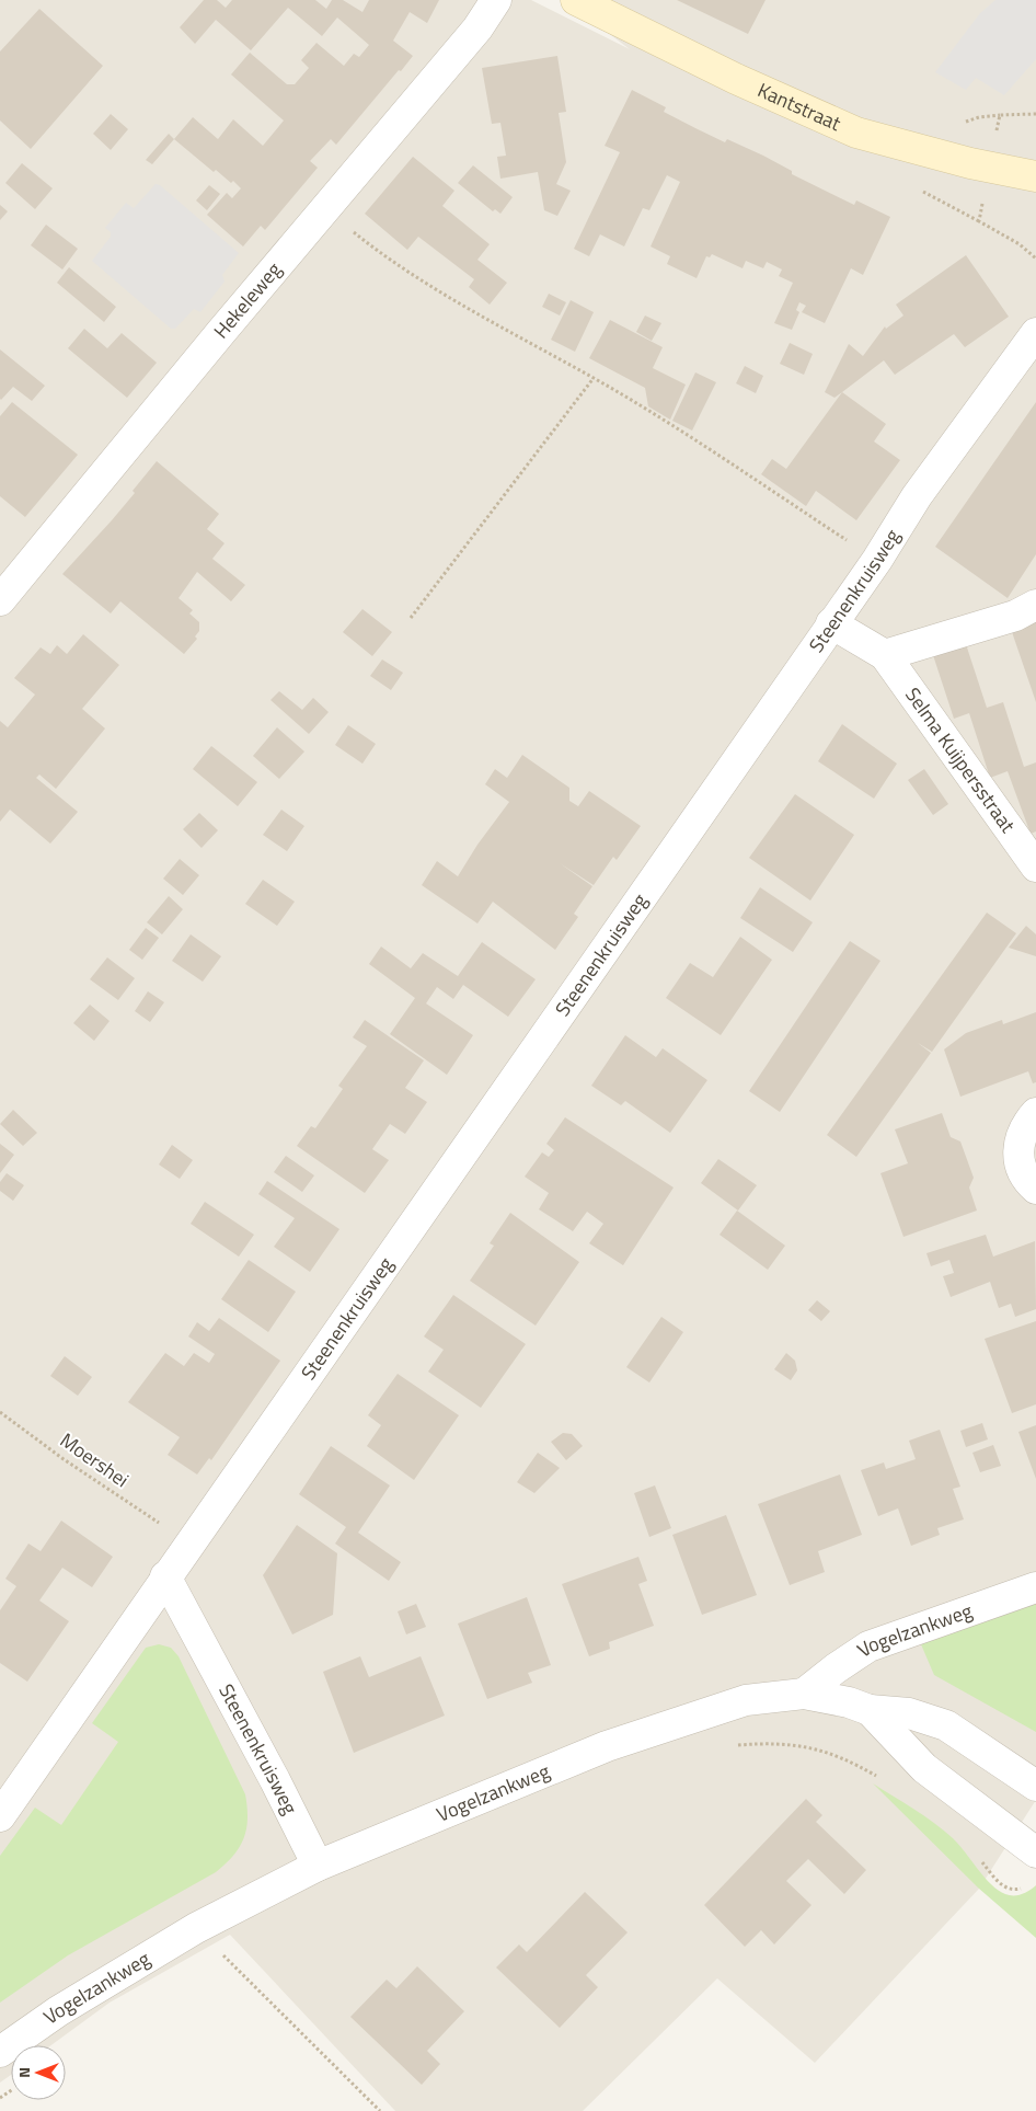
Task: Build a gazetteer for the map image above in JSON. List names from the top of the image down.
{
  "streets": {
    "main road": ["Kantstraat"],
    "street": [
      "Hekeleweg",
      "Steenenkruisweg",
      "Selma Kuijpersstraat",
      "Vogelzankweg"
    ],
    "path": ["Moershei"]
  },
  "crossings": [
    ["Steenenkruisweg", "Selma Kuijpersstraat"],
    ["Steenenkruisweg", "Vogelzankweg"]
  ],
  "north": "left"
}
